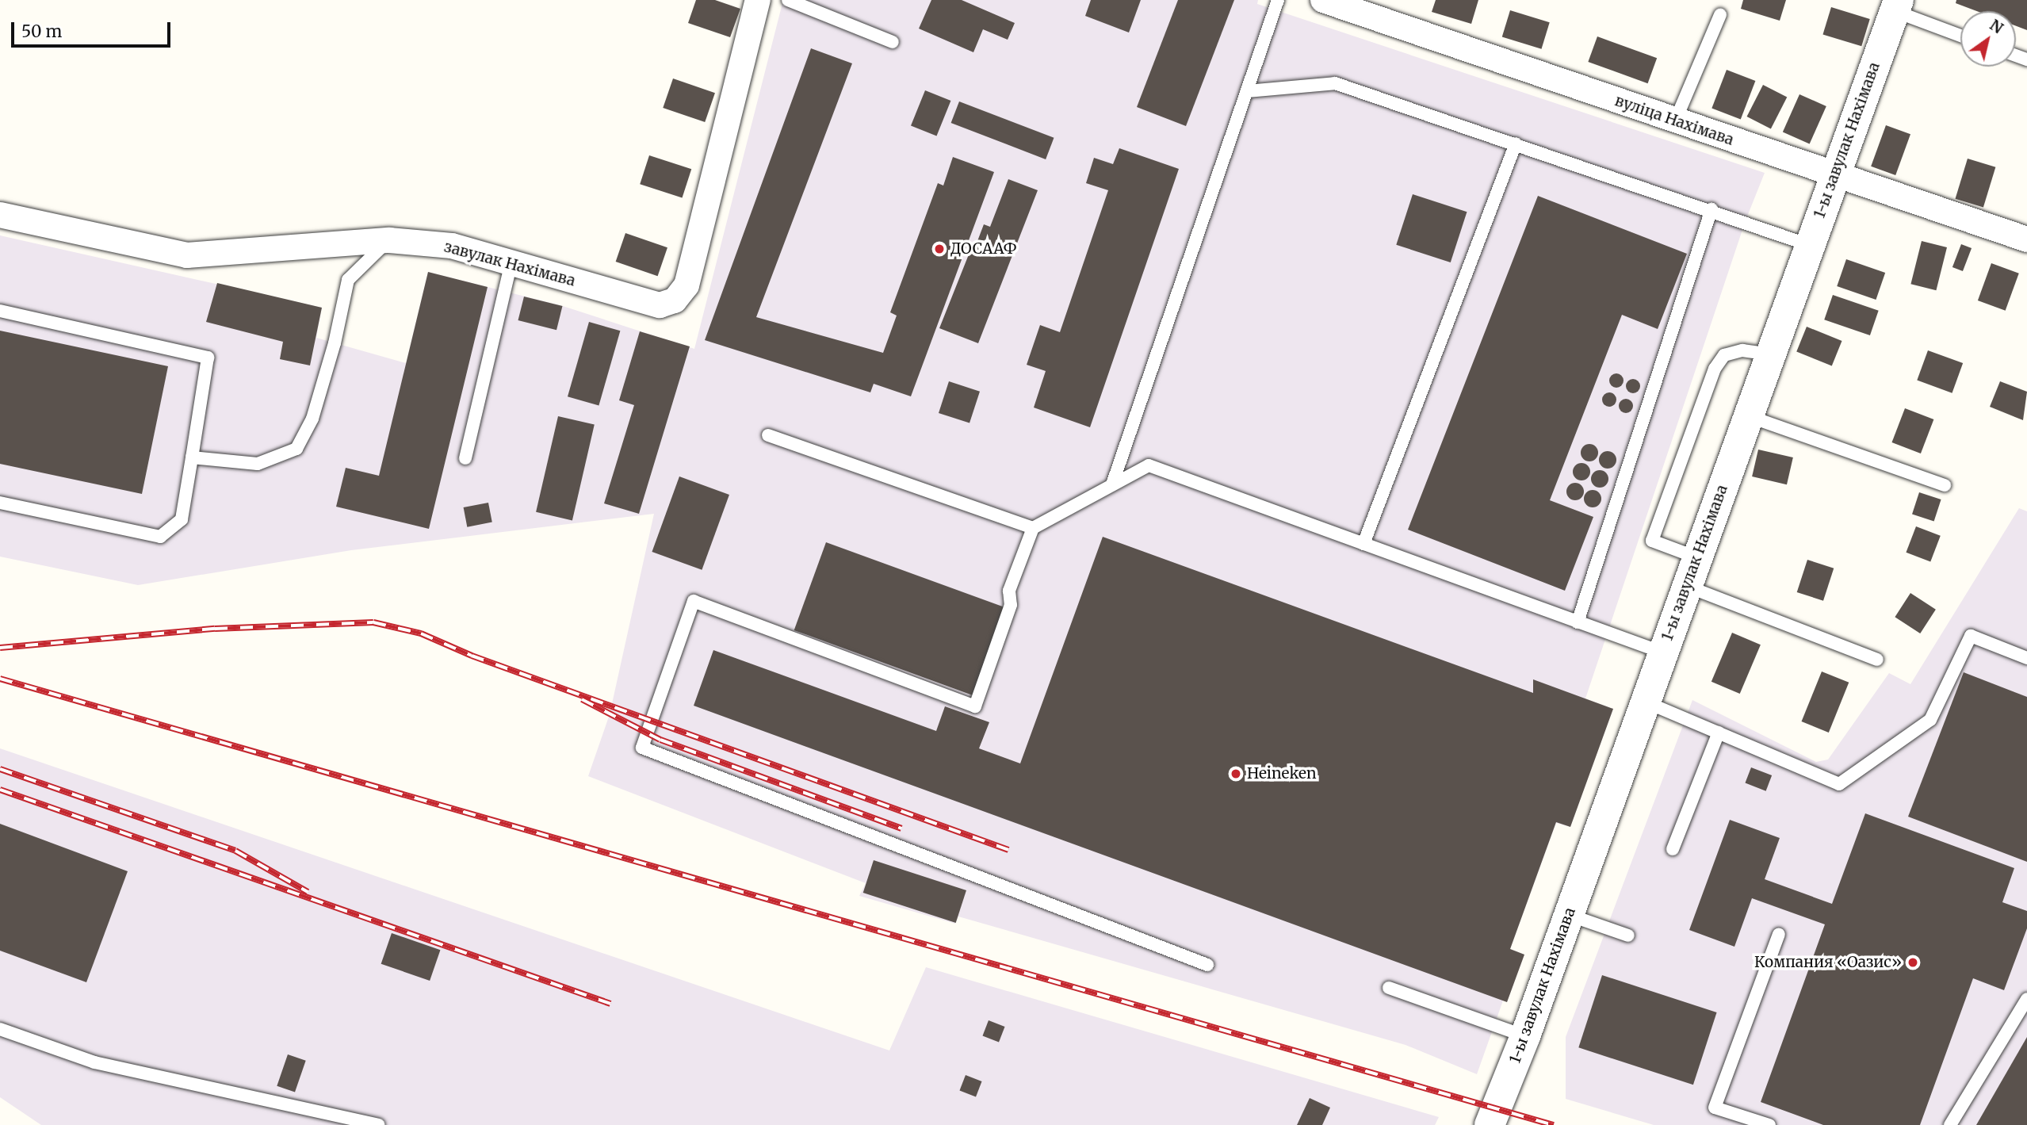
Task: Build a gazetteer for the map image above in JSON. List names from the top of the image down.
{
  "streets": {
    "street": ["вуліца Нахімава", "1-ы завулак Нахімава", "завулак Нахімава"]
  },
  "crossings": [
    ["вуліца Нахімава", "1-ы завулак Нахімава"]
  ],
  "places": ["ДОСААФ", "Heineken", "Компания «Оазис»"],
  "scale_bar": "50 m",
  "north": "top right"
}
